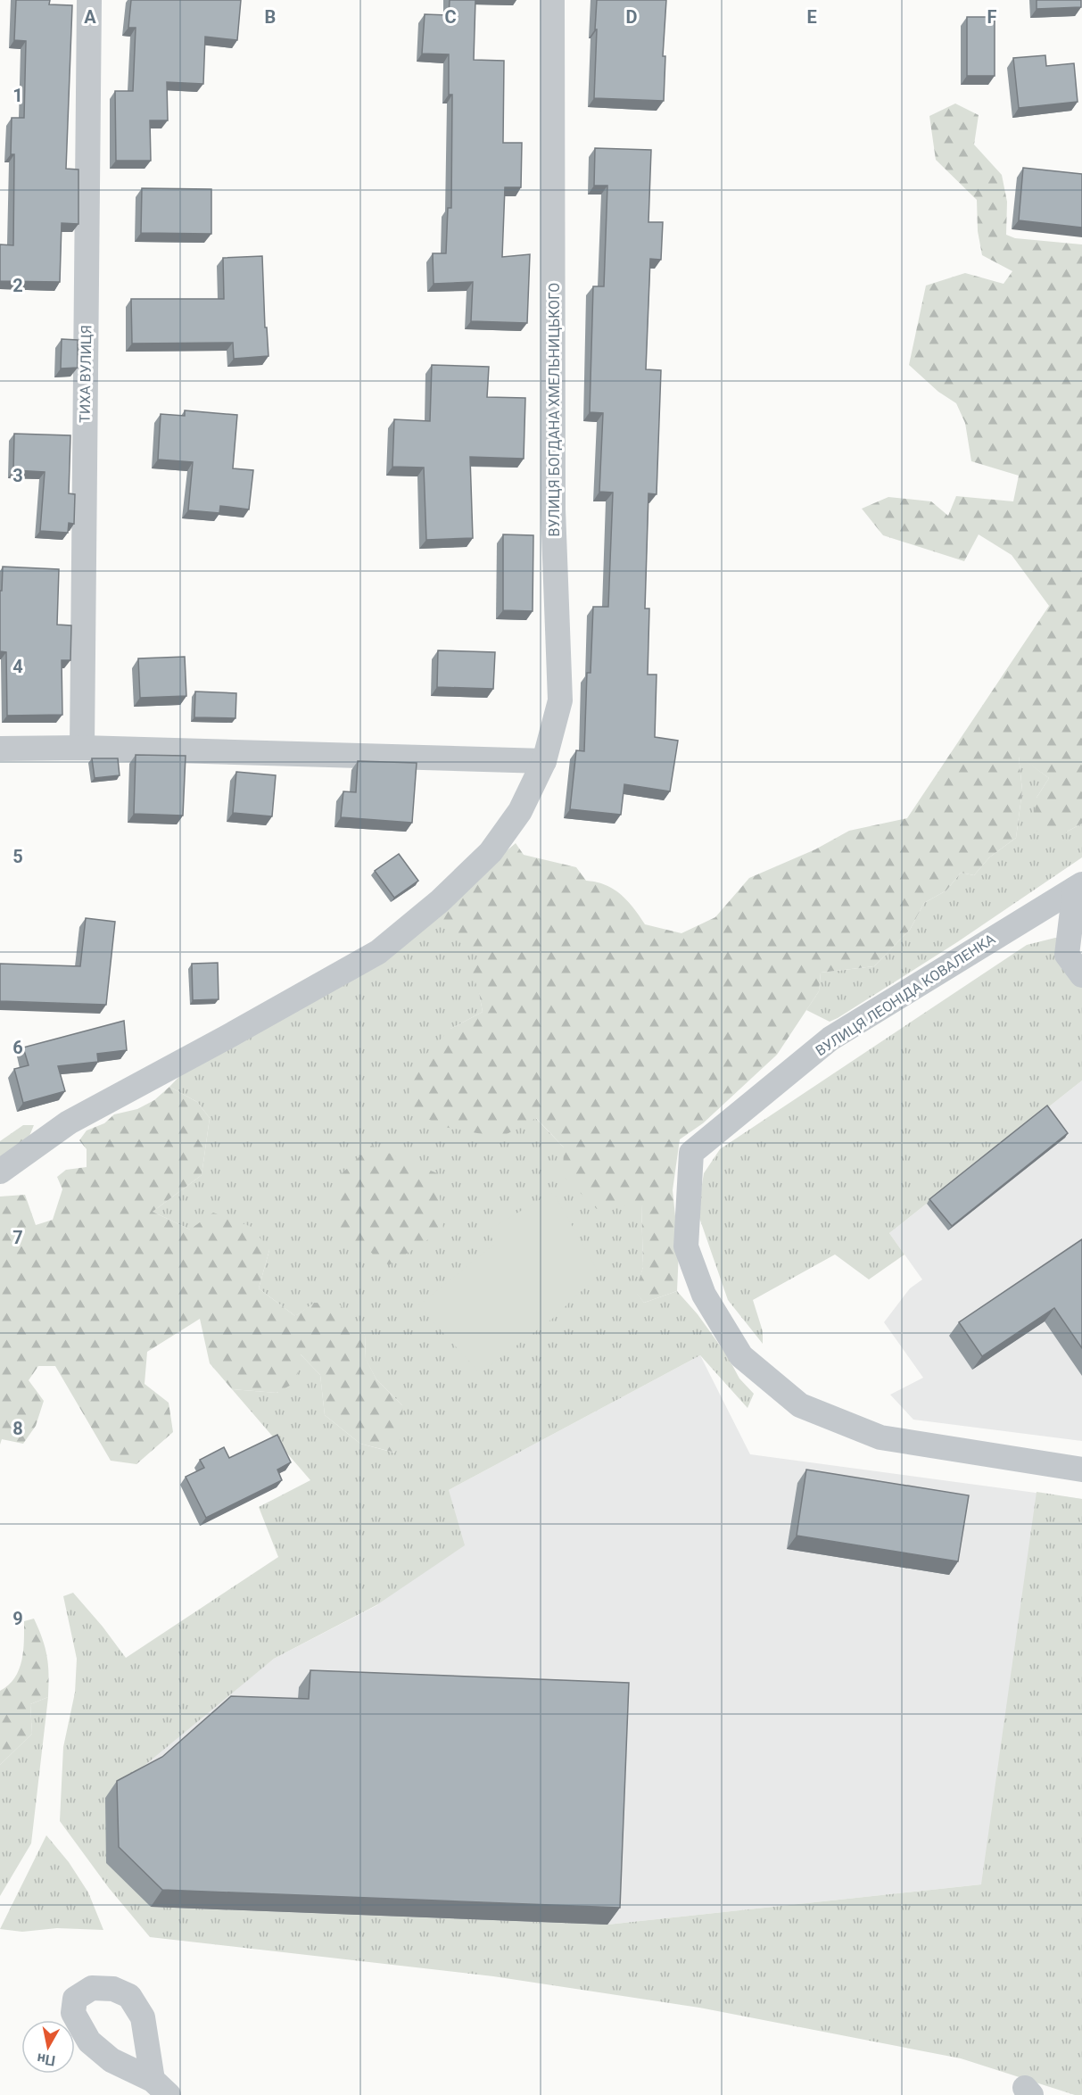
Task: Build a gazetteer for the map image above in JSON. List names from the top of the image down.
{
  "streets": {
    "street": ["ТИХА ВУЛИЦЯ", "ВУЛИЦЯ БОГДАНА ХМЕЛЬНИЦЬКОГО", "ВУЛИЦЯ ЛЕОНІДА КОВАЛЕНКА"]
  },
  "north": "bottom",
  "grid": {
    "columns": [
      "A",
      "B",
      "C",
      "D",
      "E",
      "F"
    ],
    "rows": [
      "1",
      "2",
      "3",
      "4",
      "5",
      "6",
      "7",
      "8",
      "9"
    ]
  }
}
